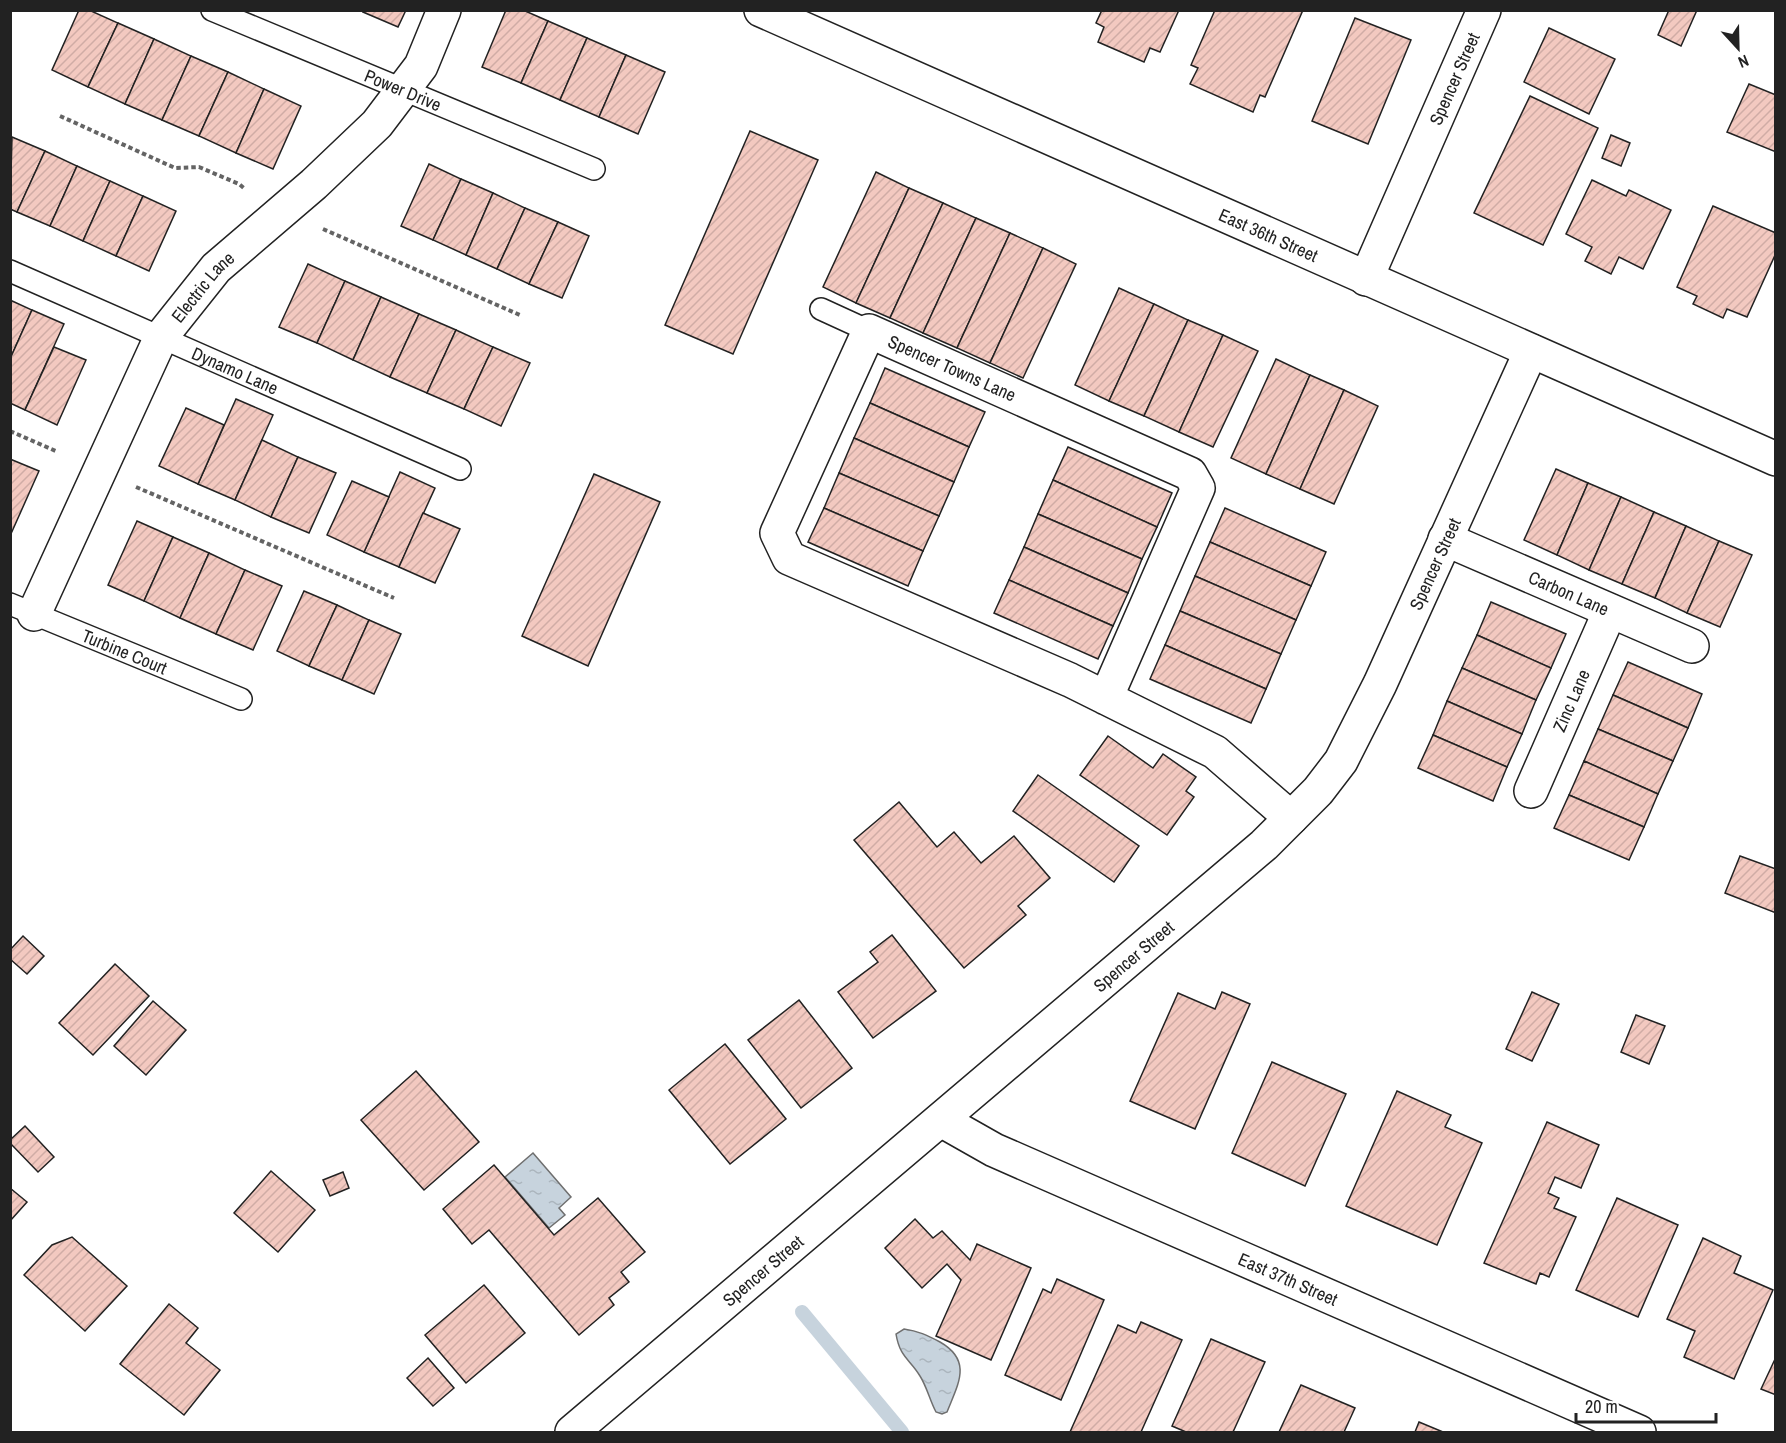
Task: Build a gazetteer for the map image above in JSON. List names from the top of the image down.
{
  "streets": {
    "street": [
      "Spencer Street",
      "East 36th Street",
      "Electric Lane",
      "Spencer Towns Lane",
      "Carbon Lane",
      "Zinc Lane",
      "East 37th Street"
    ],
    "lane": ["Power Drive", "Dynamo Lane", "Turbine Court"]
  },
  "crossings": [
    ["Spencer Street", "East 36th Street"],
    ["Spencer Street", "Spencer Towns Lane"],
    ["Spencer Street", "Carbon Lane"],
    ["Spencer Street", "East 37th Street"],
    ["Power Drive", "Electric Lane"],
    ["Electric Lane", "Dynamo Lane"],
    ["Electric Lane", "Turbine Court"],
    ["Carbon Lane", "Zinc Lane"]
  ],
  "scale_bar": "20 m",
  "north": "bottom"
}
